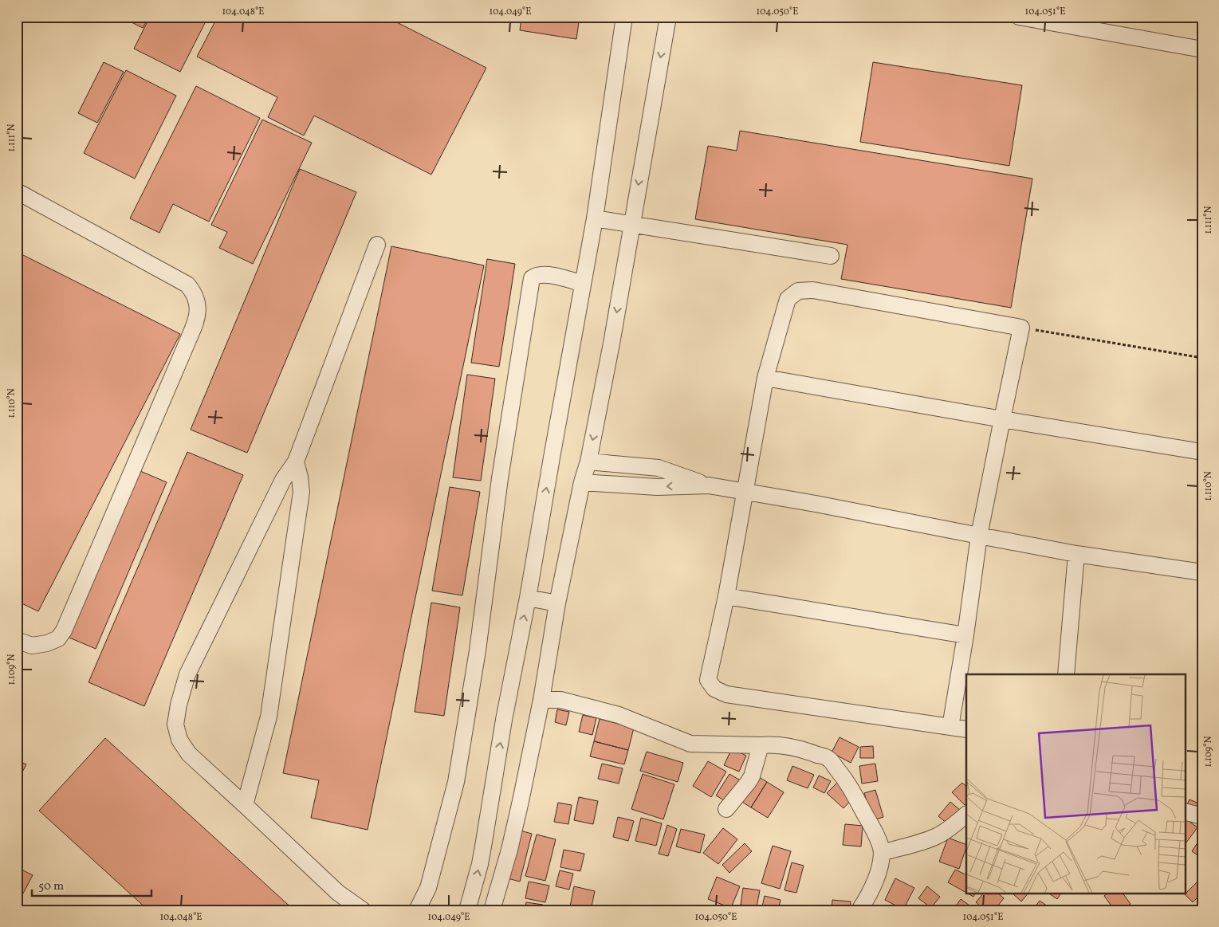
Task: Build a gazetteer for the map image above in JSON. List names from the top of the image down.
{
  "scale_bar": "50 m",
  "coordinates": [
    "104.048°E",
    "104.049°E",
    "104.050°E",
    "104.051°E",
    "1.111°N",
    "1.110°N",
    "1.109°N"
  ]
}
